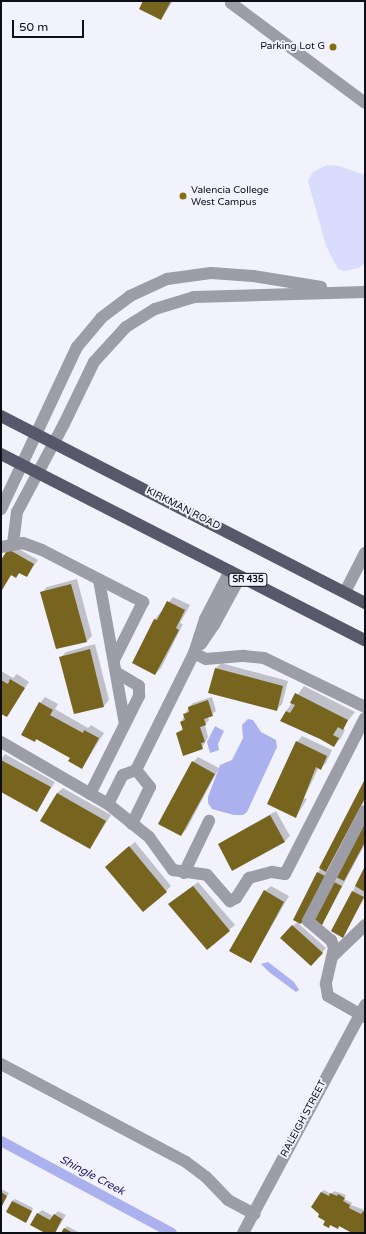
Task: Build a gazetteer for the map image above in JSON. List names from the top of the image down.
{
  "streets": {
    "main road": ["KIRKMAN ROAD", "SR 435"],
    "street": ["RALEIGH STREET"]
  },
  "water": ["Shingle Creek"],
  "places": ["Parking Lot G", "Valencia College West Campus"],
  "scale_bar": "50 m"
}
